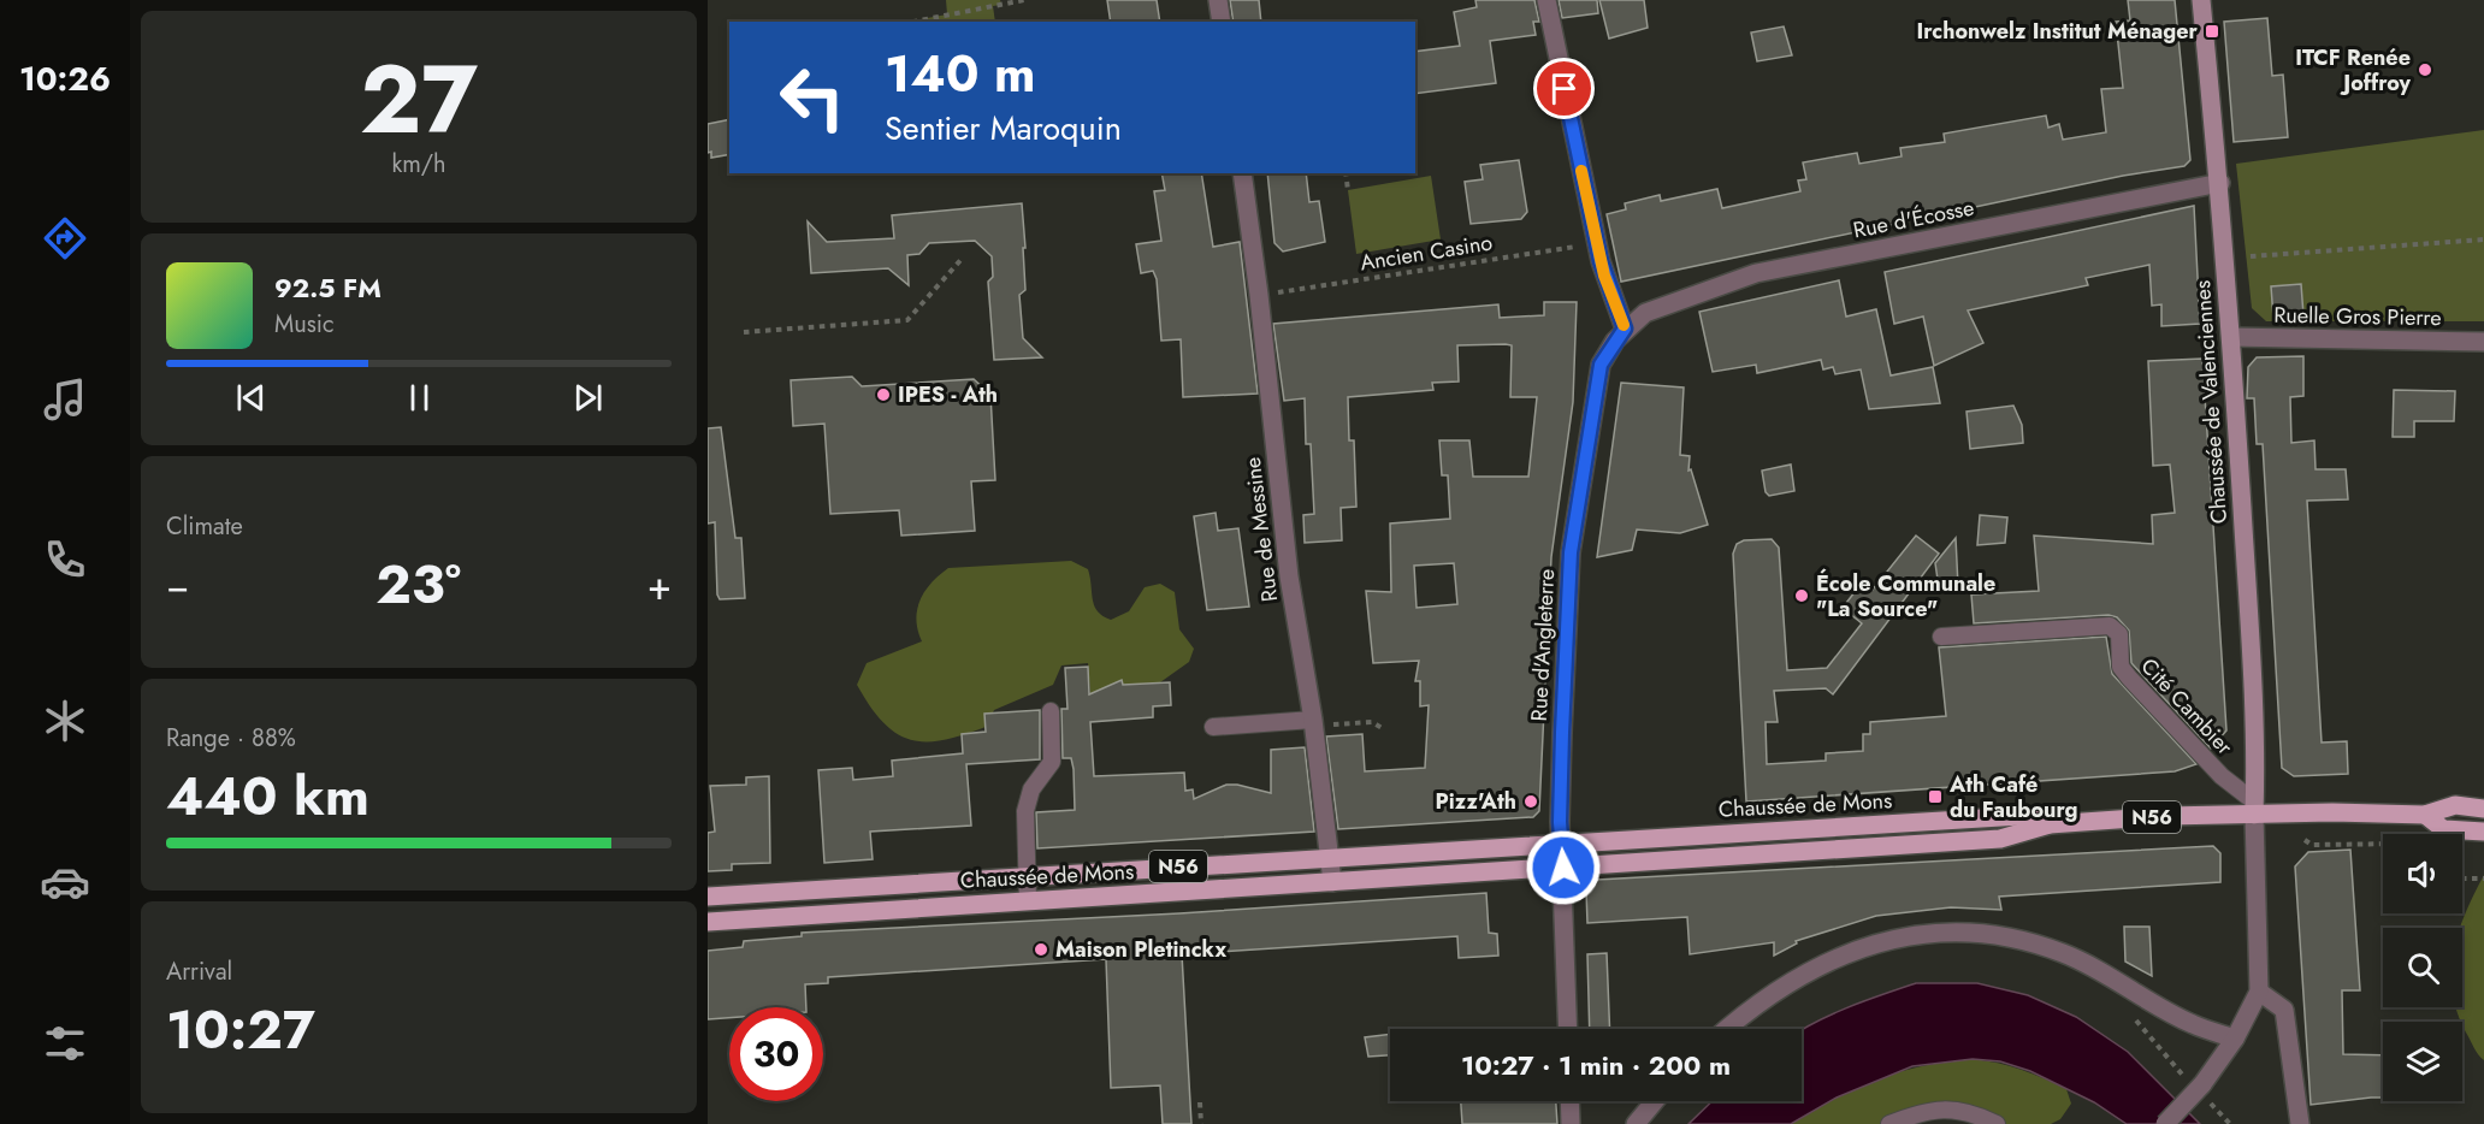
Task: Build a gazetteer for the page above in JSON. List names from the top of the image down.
{
  "streets": {
    "main road": ["Chaussée de Valenciennes", "Chaussée de Mons", "N56"],
    "street": [
      "Rue d'Écosse",
      "Ruelle Gros Pierre",
      "Rue de Messine",
      "Rue d'Angleterre"
    ],
    "lane": ["Cité Cambier"],
    "path": ["Ancien Casino"]
  },
  "crossings": [
    ["Rue d'Écosse", "Chaussée de Valenciennes"],
    ["Rue d'Écosse", "Rue d'Angleterre"],
    ["Ancien Casino", "Rue de Messine"],
    ["Ruelle Gros Pierre", "Chaussée de Valenciennes"],
    ["Chaussée de Valenciennes", "Cité Cambier"],
    ["Chaussée de Valenciennes", "Chaussée de Mons"],
    ["Chaussée de Valenciennes", "N56"],
    ["Rue de Messine", "Chaussée de Mons"],
    ["Rue d'Angleterre", "Chaussée de Mons"],
    ["Cité Cambier", "Chaussée de Mons"],
    ["Cité Cambier", "N56"],
    ["Chaussée de Mons", "N56"]
  ],
  "places": {
    "transit": ["Irchonwelz Institut Ménager", "Ath Café du Faubourg"],
    "other": [
      "ITCF Renée Joffroy",
      "IPES - Ath",
      "École Communale \"La Source\"",
      "Pizz'Ath",
      "Maison Pletinckx"
    ]
  },
  "page": {
    "tabs": "10:26",
    "tile": [
      ["27", "km/h"],
      "Climate",
      ["Range · 88%", "440 km"],
      ["Arrival", "10:27"]
    ],
    "turn": ["140 m", "Sentier Maroquin"],
    "song": ["92.5 FM", "Music"],
    "heat": ["−", "23°", "+"],
    "limit": "30",
    "trip": "10:27 · 1 min · 200 m"
  }
}
